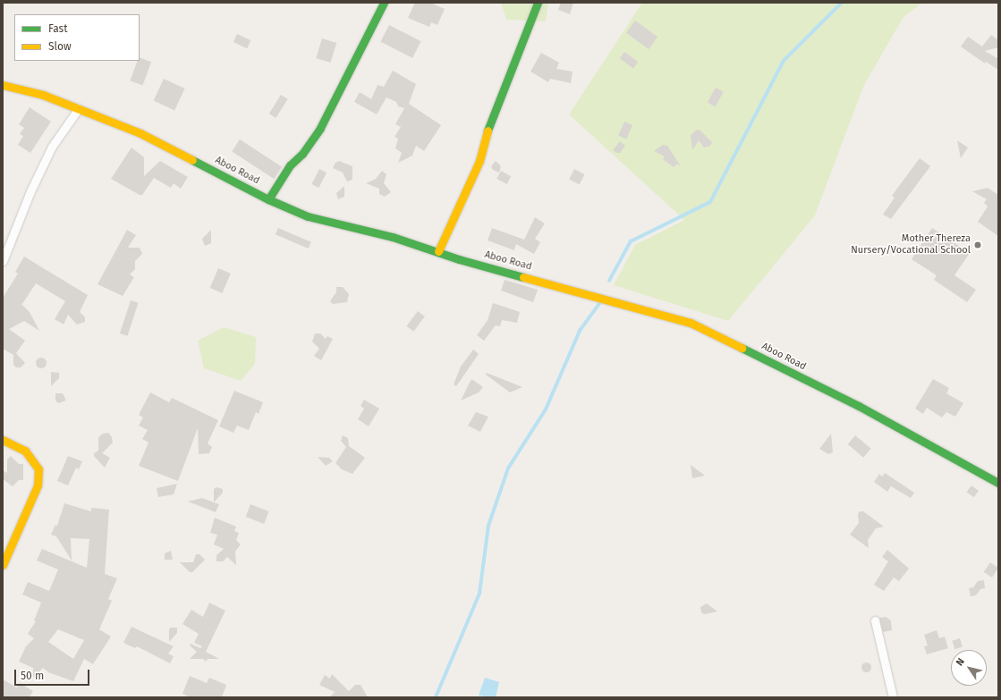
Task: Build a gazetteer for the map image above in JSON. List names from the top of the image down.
{
  "streets": {
    "street": ["Aboo Road"]
  },
  "places": ["Mother Thereza Nursery/Vocational School"],
  "legend": ["Fast", "Slow"],
  "scale_bar": "50 m",
  "north": "top left"
}
